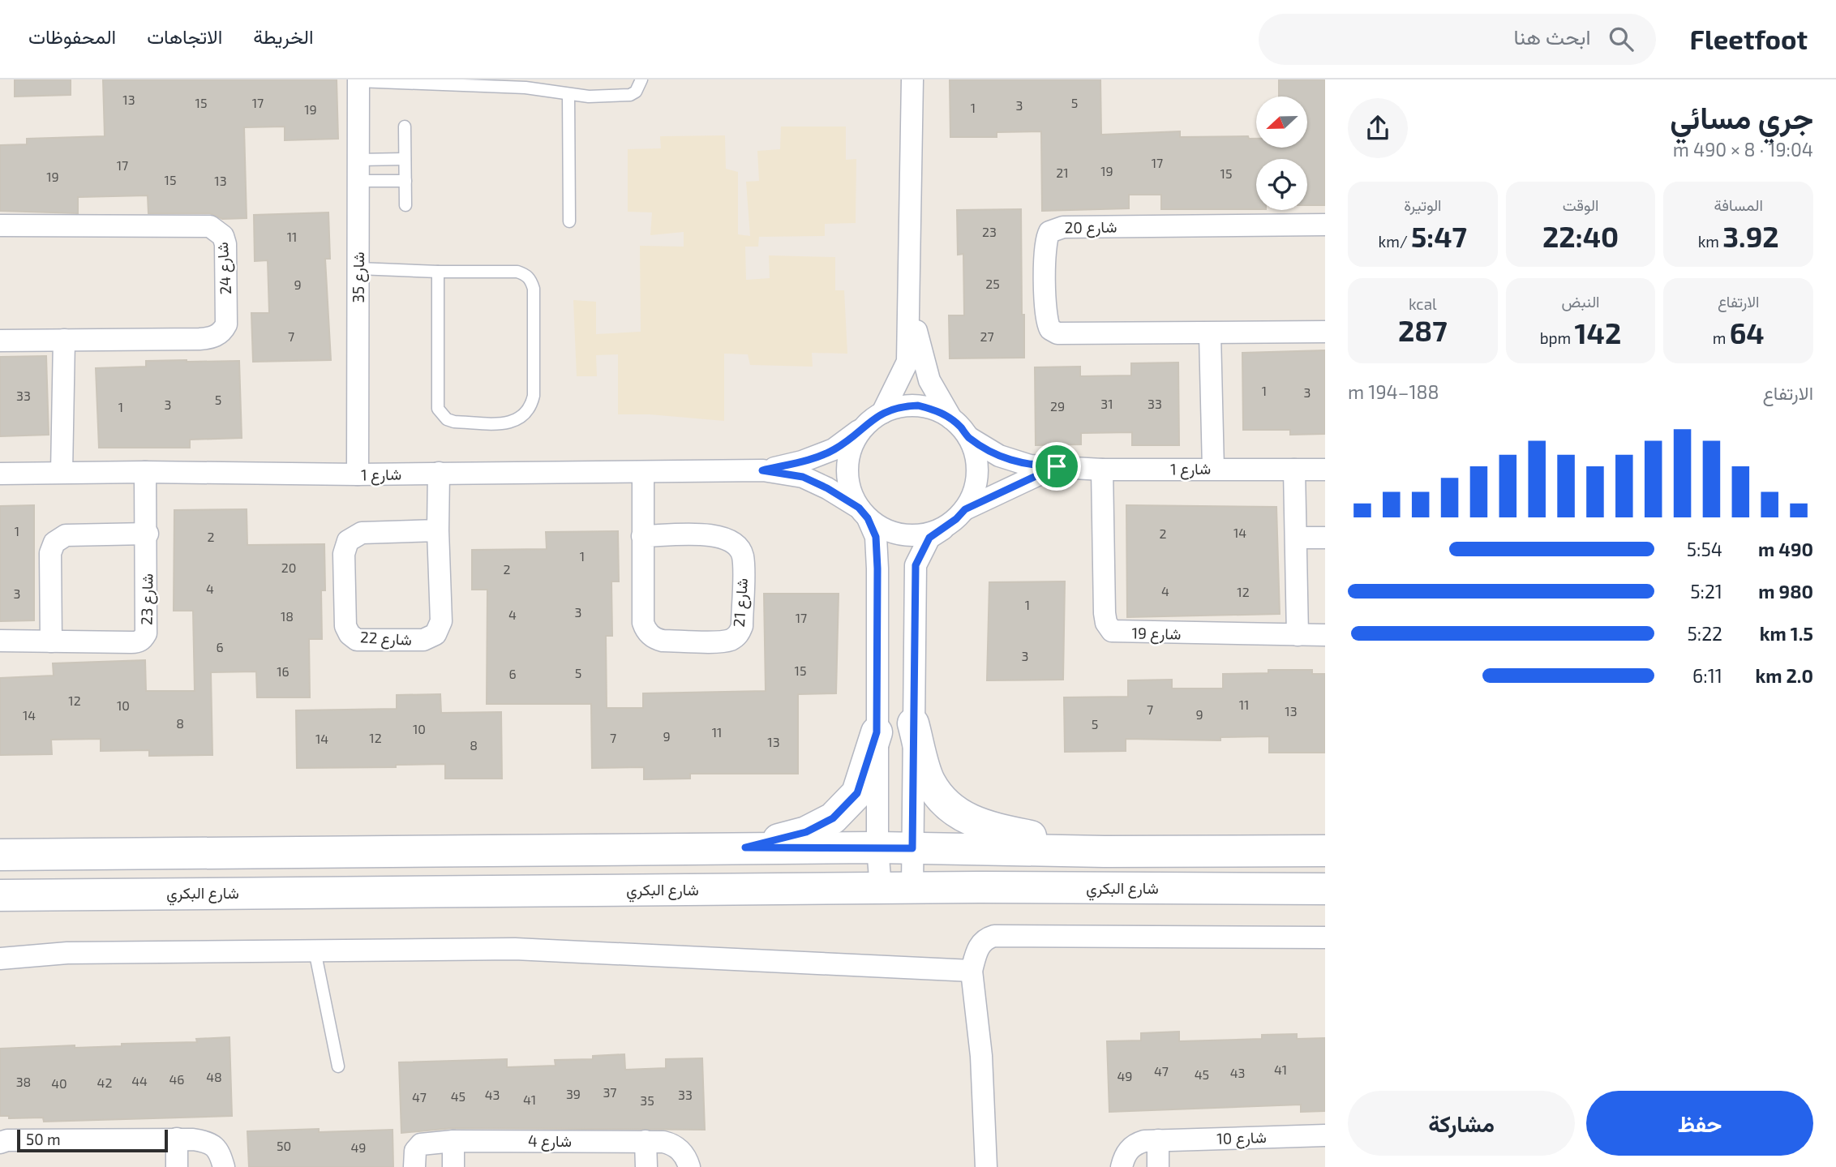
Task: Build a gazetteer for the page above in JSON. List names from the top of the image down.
{
  "streets": {
    "main road": ["شارع البكري"],
    "street": [
      "شارع 20",
      "شارع 24",
      "شارع 35",
      "شارع 1",
      "شارع 23",
      "شارع 21",
      "شارع 19",
      "شارع 22",
      "شارع 10",
      "شارع 4"
    ]
  },
  "crossings": [
    ["شارع 35", "شارع 1"],
    ["شارع 1", "شارع 23"],
    ["شارع 1", "شارع 21"],
    ["شارع 1", "شارع 19"],
    ["شارع 1", "شارع 22"]
  ],
  "house_numbers": [
    "13",
    "15",
    "17",
    "5",
    "3",
    "1",
    "19",
    "17",
    "17",
    "19",
    "21",
    "15",
    "19",
    "15",
    "13",
    "23",
    "11",
    "25",
    "9",
    "7",
    "27",
    "1",
    "3",
    "33",
    "5",
    "31",
    "33",
    "3",
    "29",
    "1",
    "1",
    "14",
    "2",
    "2",
    "1",
    "20",
    "2",
    "4",
    "4",
    "12",
    "3",
    "1",
    "3",
    "4",
    "18",
    "17",
    "6",
    "3",
    "15",
    "16",
    "5",
    "6",
    "12",
    "11",
    "10",
    "7",
    "13",
    "9",
    "14",
    "8",
    "5",
    "10",
    "11",
    "9",
    "12",
    "7",
    "14",
    "13",
    "8",
    "41",
    "47",
    "43",
    "45",
    "49",
    "48",
    "46",
    "44",
    "38",
    "42",
    "40",
    "37",
    "39",
    "43",
    "33",
    "45",
    "47",
    "41",
    "35",
    "50",
    "49"
  ],
  "scale_bar": "50 m",
  "north": "left",
  "page": {
    "header": "Fleetfoot",
    "search": "ابحث هنا",
    "nav": ["الخريطة", "الاتجاهات", "المحفوظات"],
    "heading": ["جري مسائي", "19:04 · 8 × 490 m"],
    "stats": [
      ["المسافة", "3.92 km"],
      ["الوقت", "22:40"],
      ["الوتيرة", "5:47 /km"],
      ["الارتفاع", "64 m"],
      ["النبض", "142 bpm"],
      ["kcal", "287"]
    ],
    "chart": ["الارتفاع", "188–194 m"],
    "list": [
      {
        "name": "490 m",
        "note": "5:54"
      },
      {
        "name": "980 m",
        "note": "5:21"
      },
      {
        "name": "1.5 km",
        "note": "5:22"
      },
      {
        "name": "2.0 km",
        "note": "6:11"
      }
    ],
    "buttons": ["حفظ", "مشاركة"],
    "scale": "50 m"
  }
}
